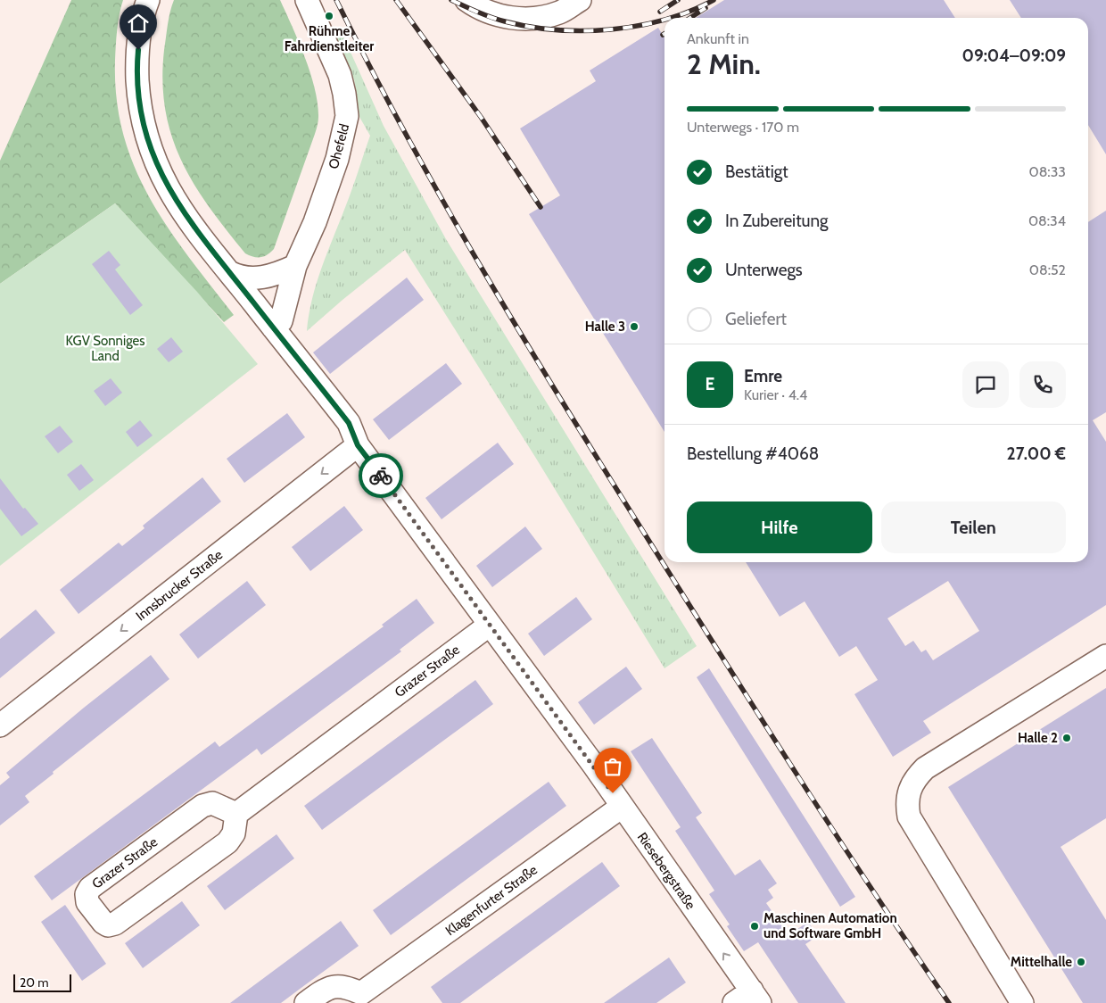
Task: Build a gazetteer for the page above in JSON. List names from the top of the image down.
{
  "streets": {
    "street": [
      "Ohefeld",
      "Innsbrucker Straße",
      "Grazer Straße",
      "Riesebergstraße",
      "Klagenfurter Straße"
    ]
  },
  "crossings": [
    ["Ohefeld", "Riesebergstraße"],
    ["Innsbrucker Straße", "Riesebergstraße"],
    ["Grazer Straße", "Riesebergstraße"],
    ["Riesebergstraße", "Klagenfurter Straße"]
  ],
  "one_way": ["Innsbrucker Straße"],
  "parks": ["KGV Sonniges Land"],
  "places": [
    "Rühme Fahrdienstleiter",
    "Halle 3",
    "Halle 2",
    "Maschinen Automation und Software GmbH",
    "Mittelhalle"
  ],
  "scale_bar": "20 m",
  "page": {
    "heading": ["2 Min.", "Ankunft in", "09:04–09:09"],
    "panel": [
      "Emre",
      "Kurier · 4.4",
      "Bestellung #4068",
      "27.00 €"
    ],
    "bar": "Unterwegs · 170 m",
    "list": [
      ["Bestätigt", "08:33"],
      ["In Zubereitung", "08:34"],
      ["Unterwegs", "08:52"],
      "Geliefert"
    ],
    "round": "E",
    "buttons": ["Hilfe", "Teilen"],
    "scale": "20 m"
  }
}
